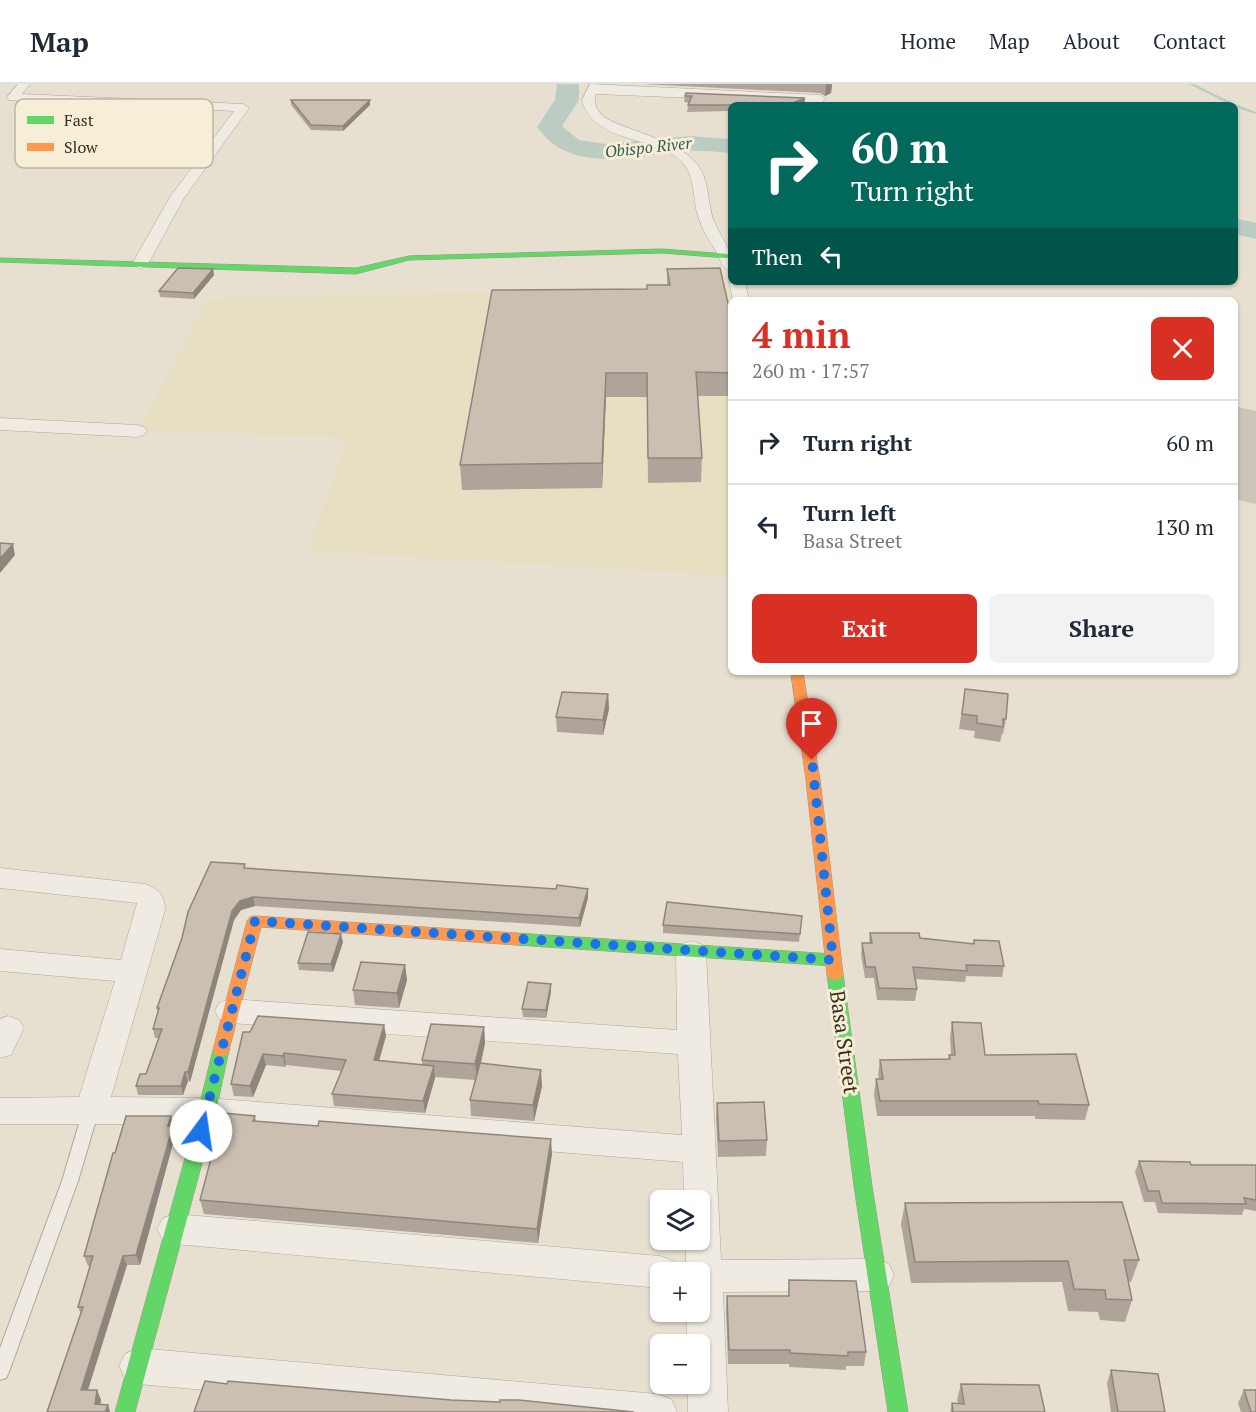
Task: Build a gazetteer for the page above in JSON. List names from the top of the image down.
{
  "streets": {
    "street": ["Basa Street"]
  },
  "water": ["Obispo River"],
  "legend": ["Fast", "Slow"],
  "page": {
    "header": "Map",
    "nav": [
      "Home",
      "Map",
      "About",
      "Contact"
    ],
    "turn": ["60 m", "Turn right"],
    "then": "Then",
    "heading": ["4 min", "260 m · 17:57"],
    "list": [
      {
        "name": "Turn right",
        "value": "60 m"
      },
      {
        "name": "Turn left",
        "note": "Basa Street",
        "value": "130 m"
      }
    ],
    "buttons": ["Exit", "Share"],
    "map_buttons": ["+", "−"]
  }
}
